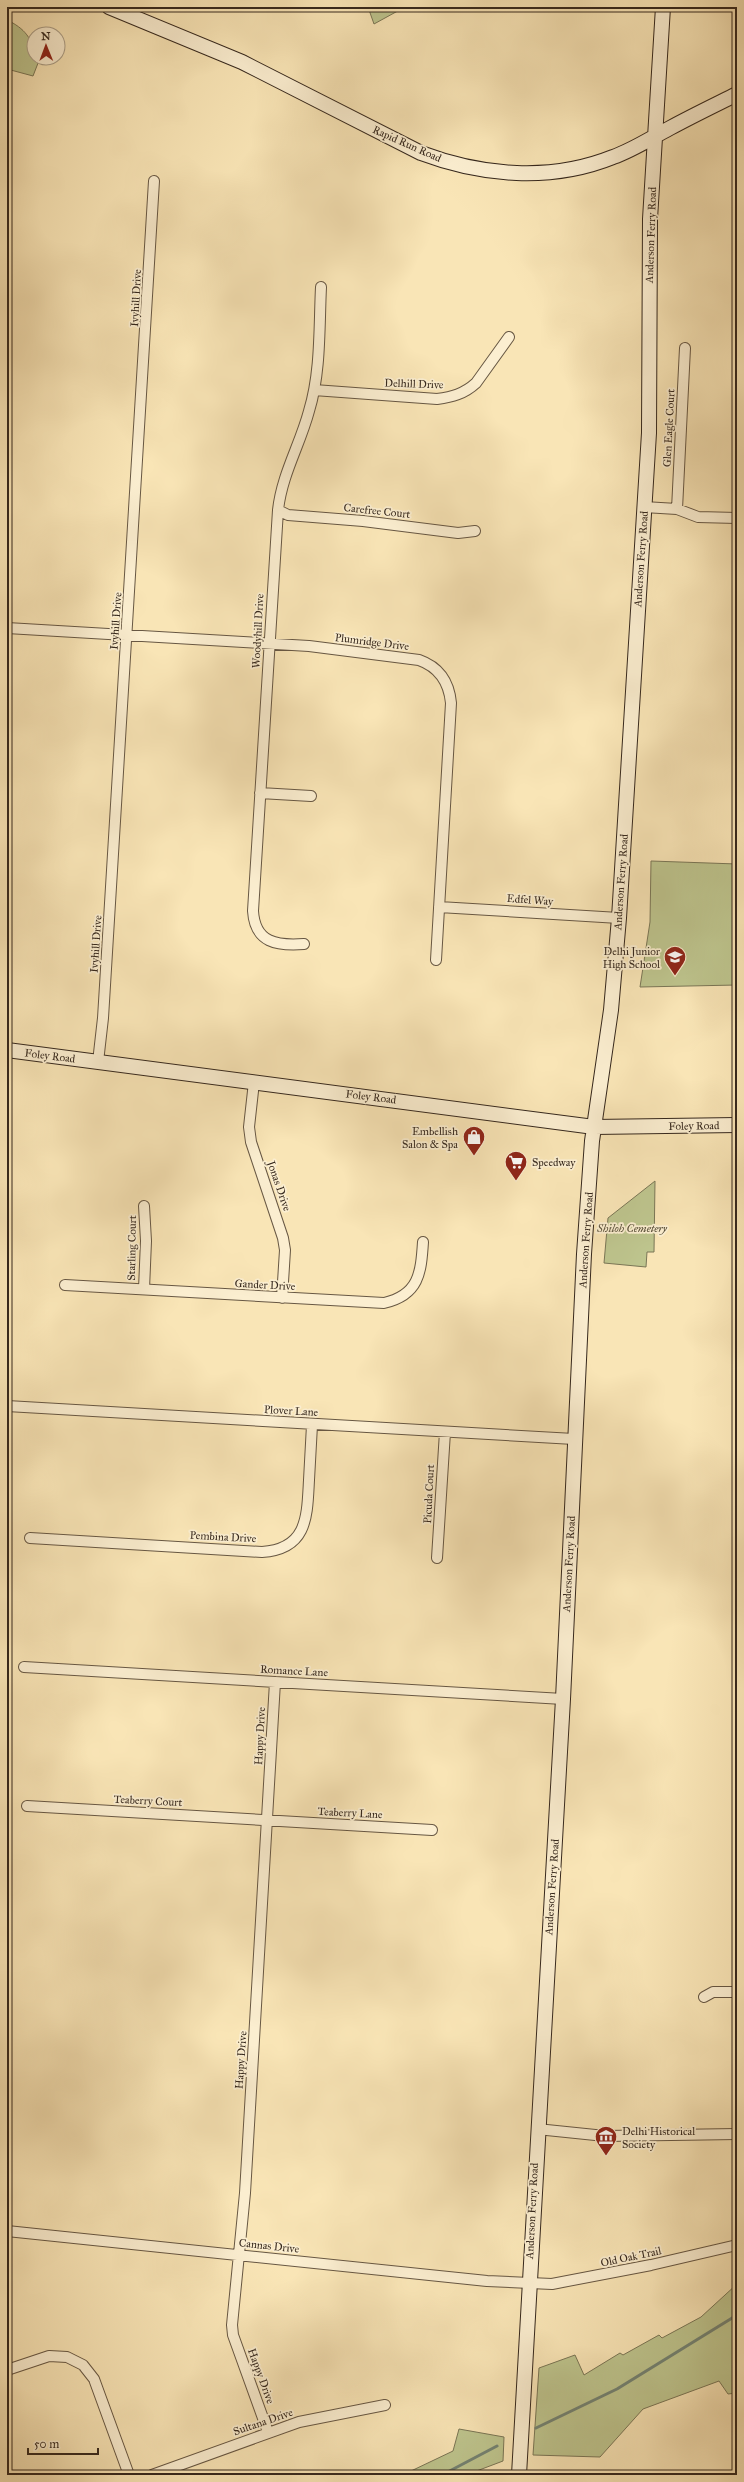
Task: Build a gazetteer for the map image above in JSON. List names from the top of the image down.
{
  "streets": {
    "street": [
      "Rapid Run Road",
      "Anderson Ferry Road",
      "Ivyhill Drive",
      "Delhill Drive",
      "Glen Eagle Court",
      "Carefree Court",
      "Woodyhill Drive",
      "Plumridge Drive",
      "Edfel Way",
      "Foley Road",
      "Jonas Drive",
      "Starling Court",
      "Gander Drive",
      "Plover Lane",
      "Picuda Court",
      "Pembina Drive",
      "Romance Lane",
      "Happy Drive",
      "Teaberry Court",
      "Teaberry Lane",
      "Cannas Drive",
      "Old Oak Trail",
      "Sultana Drive"
    ]
  },
  "crossings": [
    ["Rapid Run Road", "Anderson Ferry Road"],
    ["Anderson Ferry Road", "Edfel Way"],
    ["Anderson Ferry Road", "Foley Road"],
    ["Anderson Ferry Road", "Plover Lane"],
    ["Anderson Ferry Road", "Romance Lane"],
    ["Anderson Ferry Road", "Cannas Drive"],
    ["Anderson Ferry Road", "Old Oak Trail"],
    ["Ivyhill Drive", "Plumridge Drive"],
    ["Ivyhill Drive", "Foley Road"],
    ["Delhill Drive", "Woodyhill Drive"],
    ["Carefree Court", "Woodyhill Drive"],
    ["Woodyhill Drive", "Plumridge Drive"],
    ["Plumridge Drive", "Edfel Way"],
    ["Foley Road", "Jonas Drive"],
    ["Jonas Drive", "Gander Drive"],
    ["Starling Court", "Gander Drive"],
    ["Plover Lane", "Picuda Court"],
    ["Plover Lane", "Pembina Drive"],
    ["Romance Lane", "Happy Drive"],
    ["Happy Drive", "Teaberry Court"],
    ["Happy Drive", "Teaberry Lane"],
    ["Happy Drive", "Cannas Drive"],
    ["Happy Drive", "Sultana Drive"],
    ["Teaberry Court", "Teaberry Lane"],
    ["Cannas Drive", "Old Oak Trail"]
  ],
  "parks": ["Shiloh Cemetery"],
  "places": {
    "school or university": ["Delhi Junior High School"],
    "shop": ["Embellish Salon & Spa"],
    "supermarket": ["Speedway"],
    "museum": ["Delhi Historical Society"]
  },
  "scale_bar": "50 m",
  "north": "top"
}
